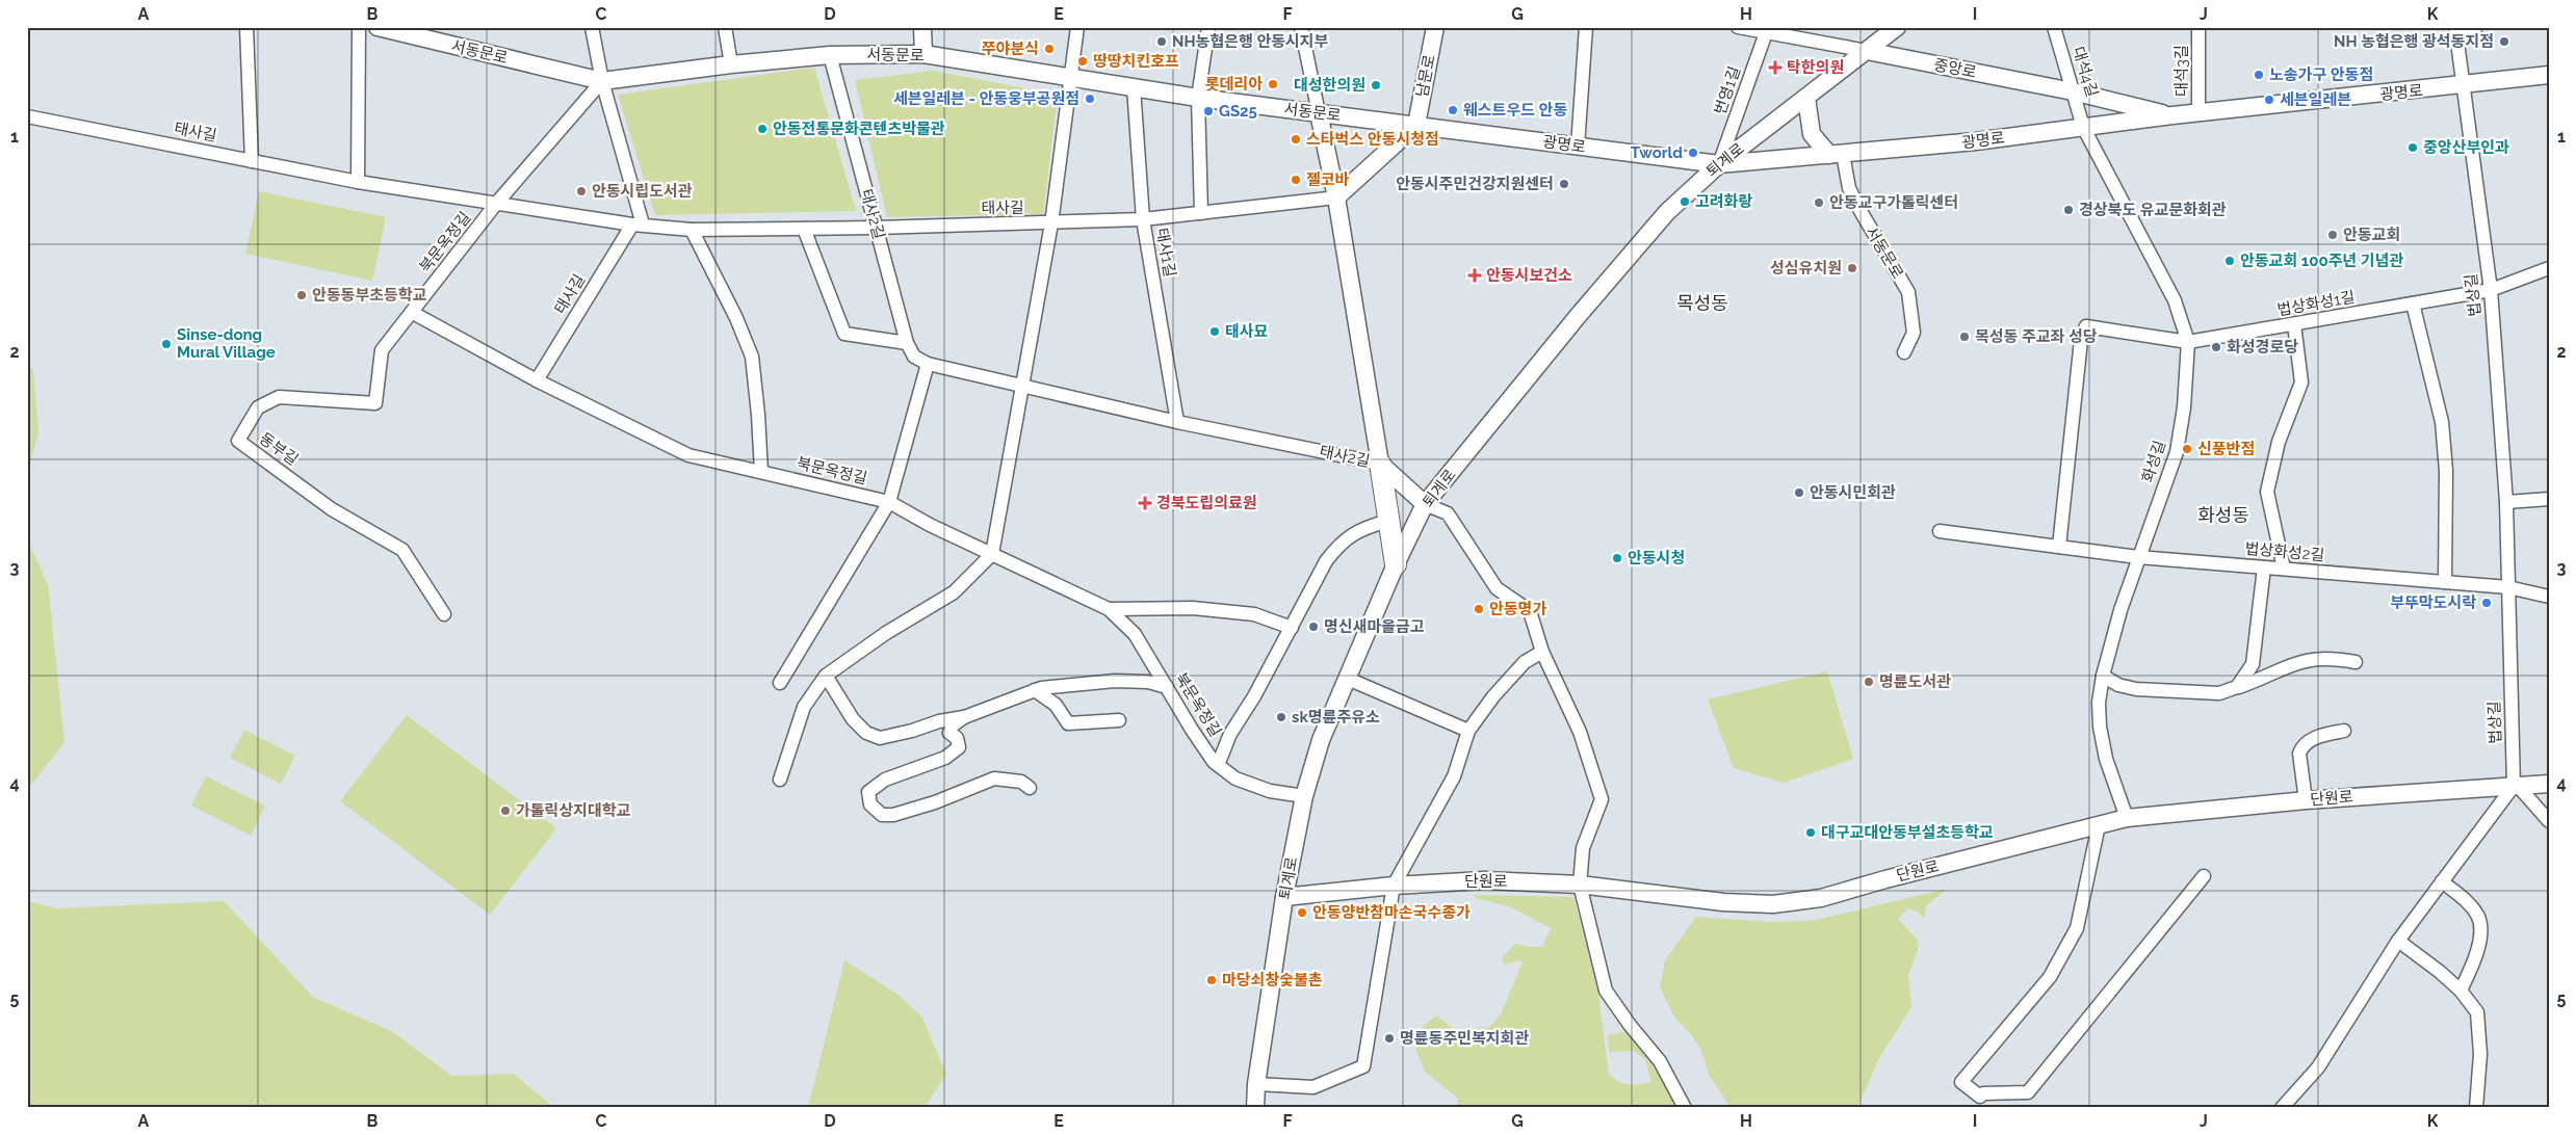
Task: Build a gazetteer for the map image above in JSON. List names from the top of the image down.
{
  "streets": {
    "street": [
      "서동문로",
      "중앙로",
      "대석3길",
      "대석4길",
      "남문로",
      "번영1길",
      "광명로",
      "태사길",
      "퇴계로",
      "태사2길",
      "북문옥정길",
      "태사1길",
      "법상길",
      "법상화성1길",
      "동부길",
      "화성길",
      "법상화성2길",
      "단원로"
    ]
  },
  "crossings": [
    ["서동문로", "남문로"],
    ["서동문로", "광명로"],
    ["서동문로", "태사2길"],
    ["서동문로", "태사1길"],
    ["중앙로", "대석4길"],
    ["중앙로", "번영1길"],
    ["중앙로", "광명로"],
    ["중앙로", "퇴계로"],
    ["대석3길", "광명로"],
    ["대석4길", "광명로"],
    ["대석4길", "화성길"],
    ["남문로", "광명로"],
    ["번영1길", "광명로"],
    ["번영1길", "퇴계로"],
    ["광명로", "퇴계로"],
    ["광명로", "법상길"],
    ["광명로", "화성길"],
    ["태사길", "태사2길"],
    ["태사길", "북문옥정길"],
    ["태사길", "태사1길"],
    ["퇴계로", "북문옥정길"],
    ["퇴계로", "단원로"],
    ["태사2길", "태사1길"],
    ["북문옥정길", "동부길"],
    ["법상길", "법상화성1길"],
    ["법상길", "법상화성2길"],
    ["법상길", "단원로"],
    ["법상화성1길", "화성길"],
    ["법상화성1길", "법상화성2길"],
    ["화성길", "법상화성2길"],
    ["화성길", "단원로"]
  ],
  "districts": ["목성동", "화성동"],
  "places": {
    "other": [
      "NH농협은행 안동시지부",
      "NH 농협은행 광석동지점",
      "쭈야분식",
      "땅땅치킨호프",
      "노송가구 안동점",
      "롯데리아",
      "대성한의원",
      "세븐일레븐 - 안동웅부공원점",
      "세븐일레븐",
      "웨스트우드 안동",
      "GS25",
      "안동전통문화콘텐츠박물관",
      "스타벅스 안동시청점",
      "중앙산부인과",
      "Tworld",
      "젤코바",
      "안동시주민건강지원센터",
      "안동시립도서관",
      "고려화랑",
      "안동교구가톨릭센터",
      "경상북도 유교문화회관",
      "안동교회",
      "안동교회 100주년 기념관",
      "성심유치원",
      "안동동부초등학교",
      "태사묘",
      "목성동 주교좌 성당",
      "Sinse-dong Mural Village",
      "화성경로당",
      "신풍반점",
      "안동시민회관",
      "안동시청",
      "부뚜막도시락",
      "안동명가",
      "명신새마을금고",
      "명륜도서관",
      "sk명륜주유소",
      "가톨릭상지대학교",
      "대구교대안동부설초등학교",
      "안동양반참마손국수종가",
      "마당쇠창숯불촌",
      "명륜동주민복지회관"
    ],
    "health": ["탁한의원", "안동시보건소", "경북도립의료원"]
  },
  "grid": {
    "columns": [
      "A",
      "B",
      "C",
      "D",
      "E",
      "F",
      "G",
      "H",
      "I",
      "J",
      "K"
    ],
    "rows": [
      "1",
      "2",
      "3",
      "4",
      "5"
    ]
  }
}
